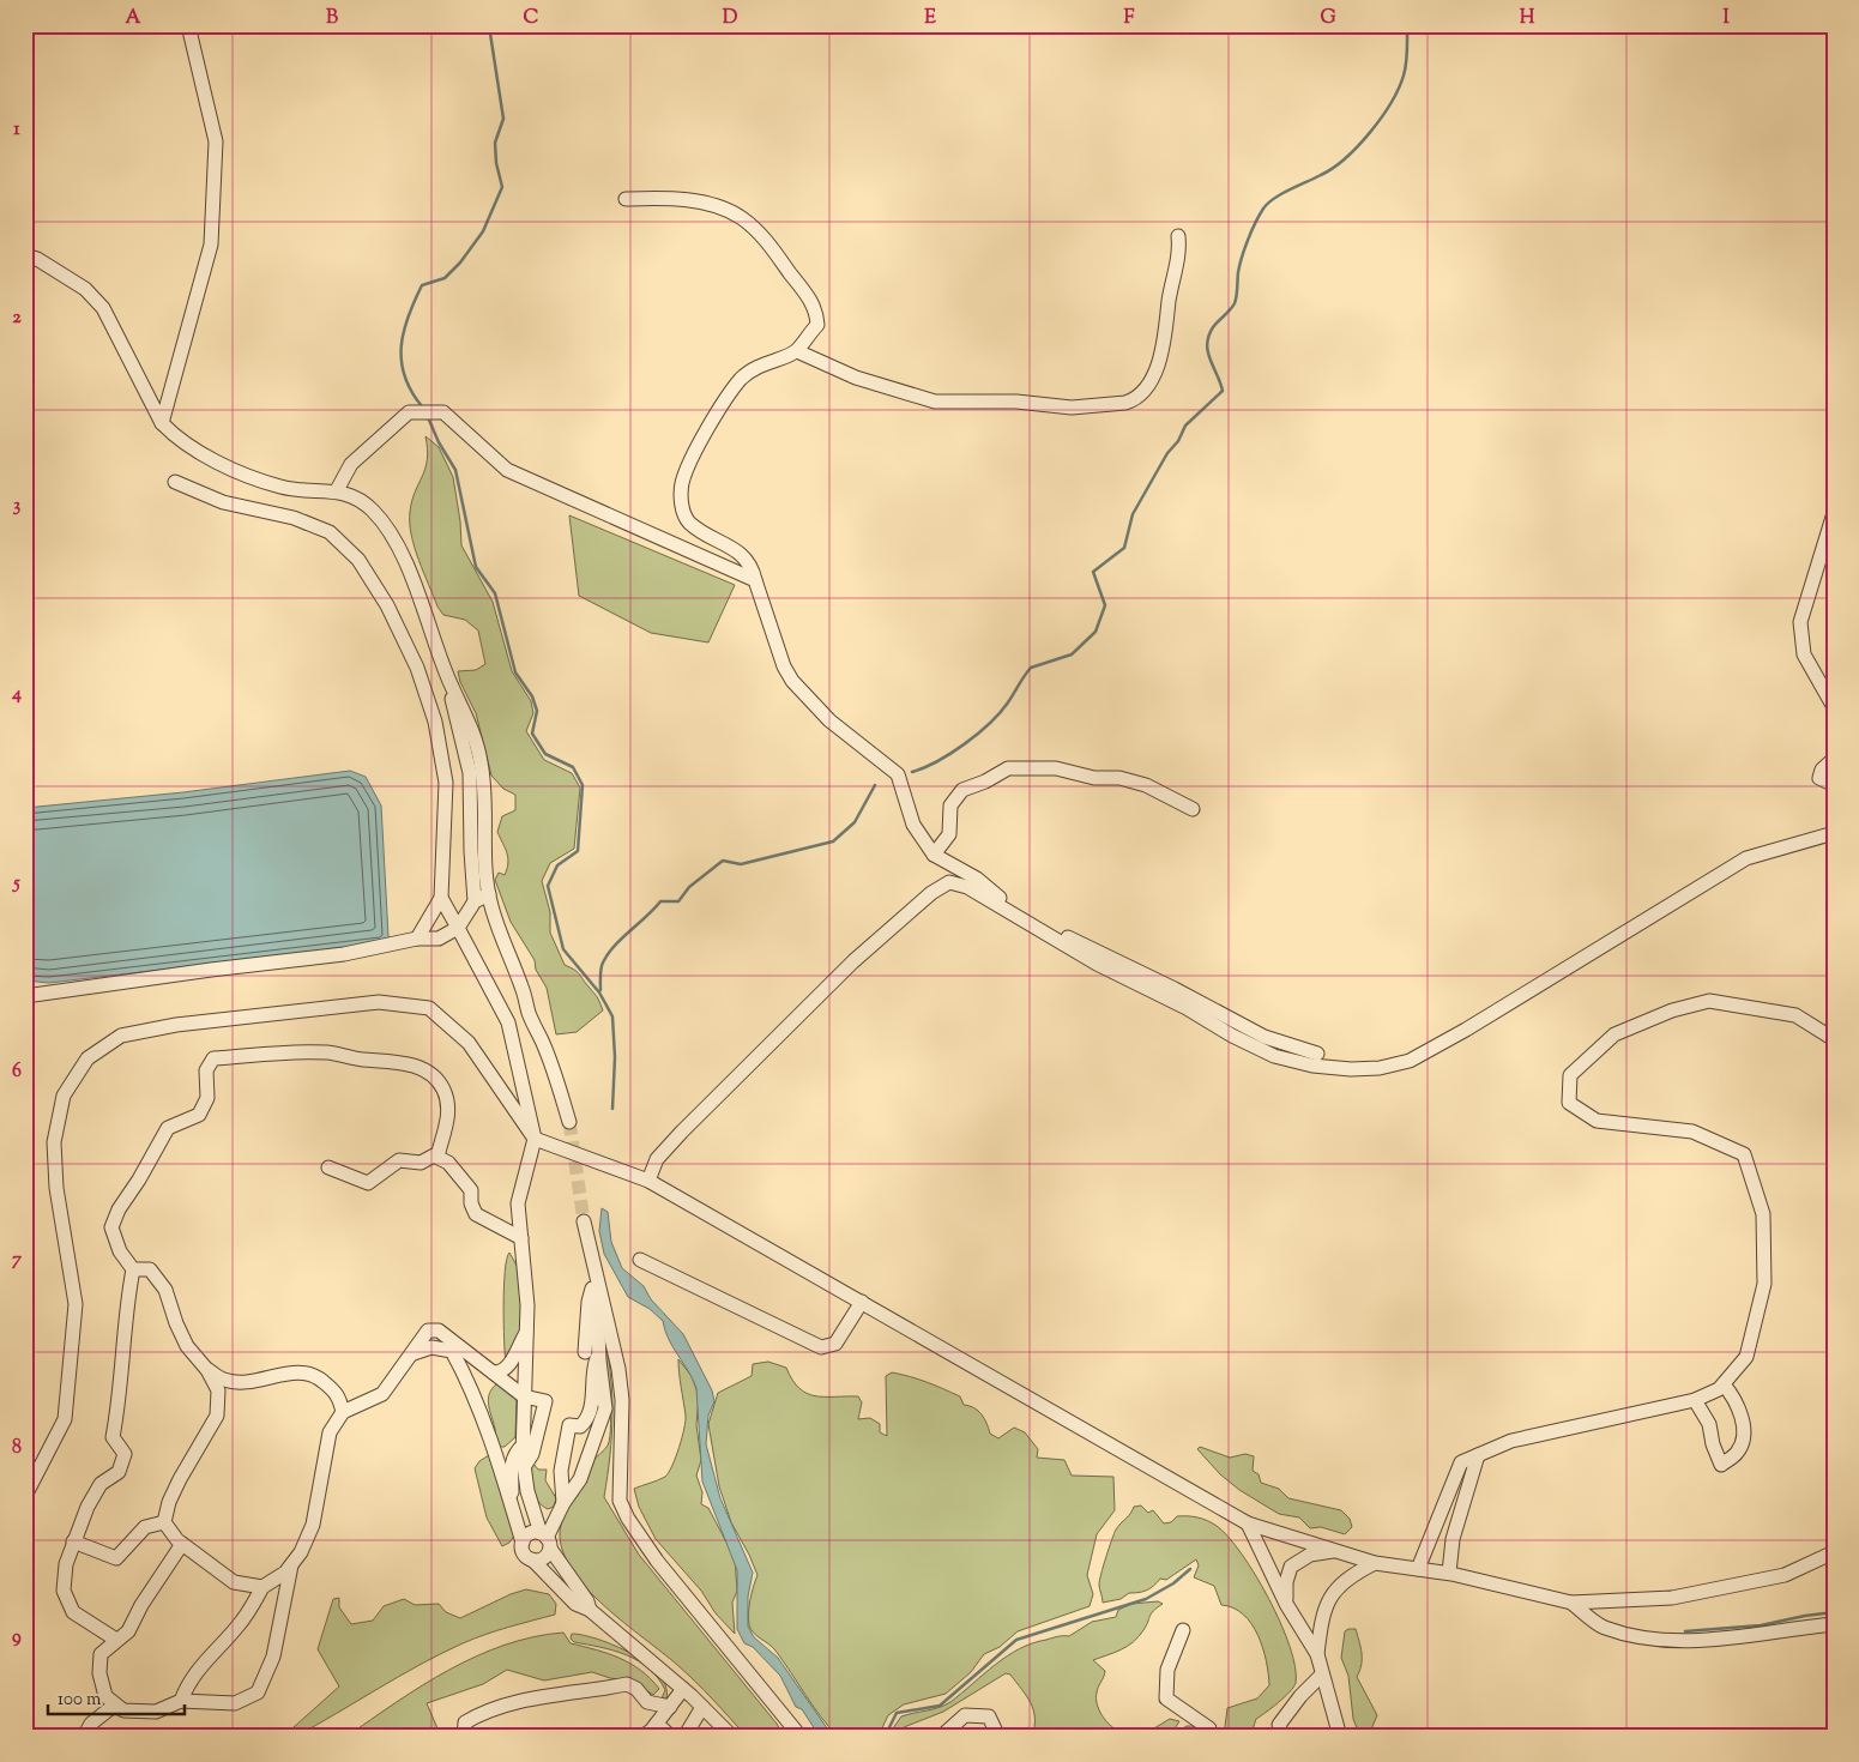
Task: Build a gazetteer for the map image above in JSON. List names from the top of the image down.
{
  "scale_bar": "100 m",
  "grid": {
    "columns": [
      "A",
      "B",
      "C",
      "D",
      "E",
      "F",
      "G",
      "H",
      "I"
    ],
    "rows": [
      "1",
      "2",
      "3",
      "4",
      "5",
      "6",
      "7",
      "8",
      "9"
    ]
  }
}
